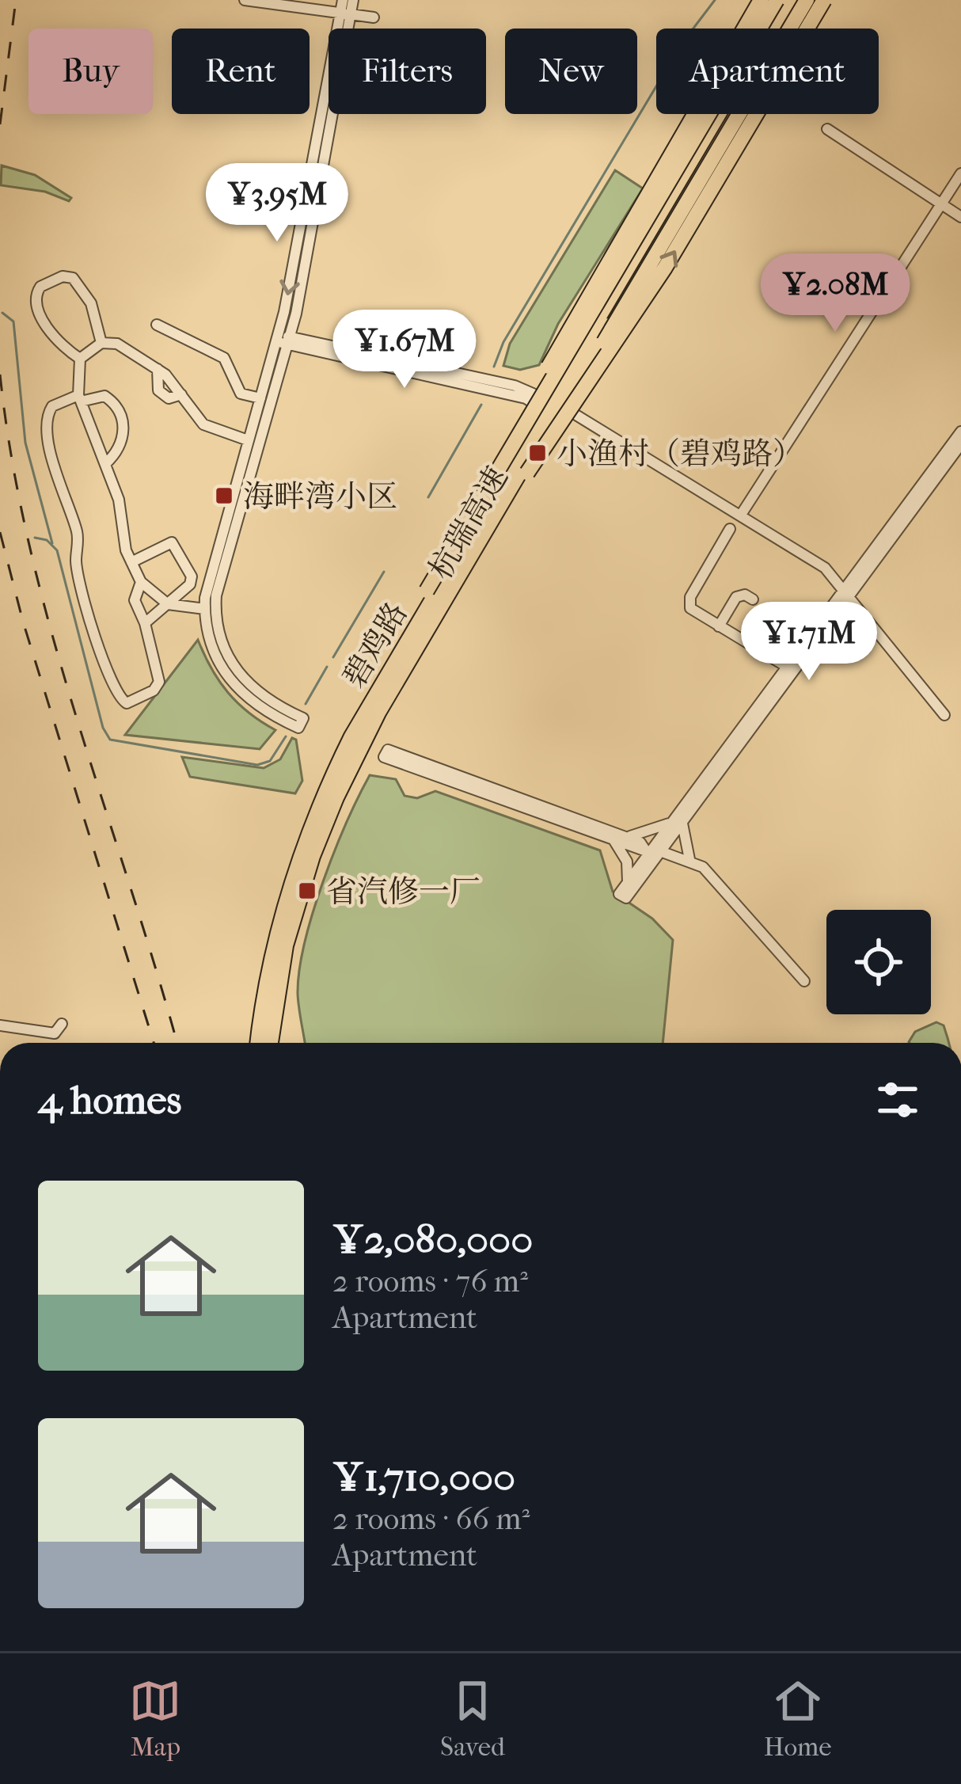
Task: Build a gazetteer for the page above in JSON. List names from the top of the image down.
{
  "streets": {
    "highway": ["杭瑞高速", "碧鸡路"]
  },
  "places": {
    "transit": ["小渔村（碧鸡路）", "海畔湾小区", "省汽修一厂"]
  },
  "page": {
    "chip": [
      "Buy",
      "Rent",
      "Filters",
      "New",
      "Apartment"
    ],
    "price": [
      "¥3.95M",
      "¥2.08M",
      "¥1.67M",
      "¥1.71M"
    ],
    "heading": "4 homes",
    "list": [
      {
        "name": "¥2,080,000",
        "note": "2 rooms · 76 m² · Apartment"
      },
      {
        "name": "¥1,710,000",
        "note": "2 rooms · 66 m² · Apartment"
      }
    ],
    "tabs": ["Map", "Saved", "Home"]
  }
}
